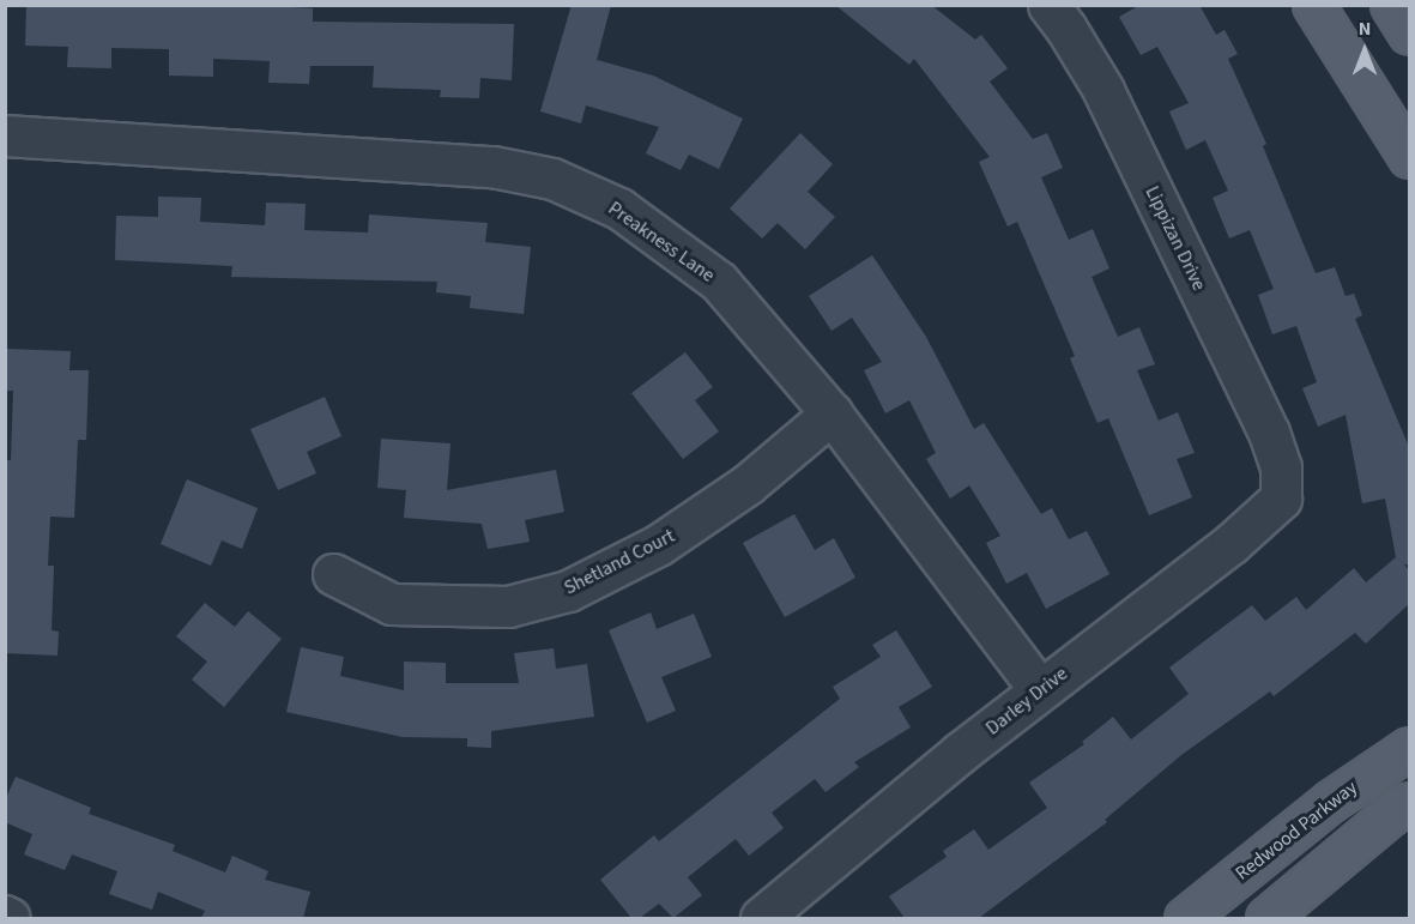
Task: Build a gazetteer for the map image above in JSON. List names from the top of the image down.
{
  "streets": {
    "main road": ["Redwood Parkway"],
    "street": [
      "Lippizan Drive",
      "Preakness Lane",
      "Shetland Court",
      "Darley Drive"
    ]
  },
  "crossings": [
    ["Lippizan Drive", "Darley Drive"],
    ["Preakness Lane", "Shetland Court"],
    ["Preakness Lane", "Darley Drive"]
  ],
  "north": "top"
}
